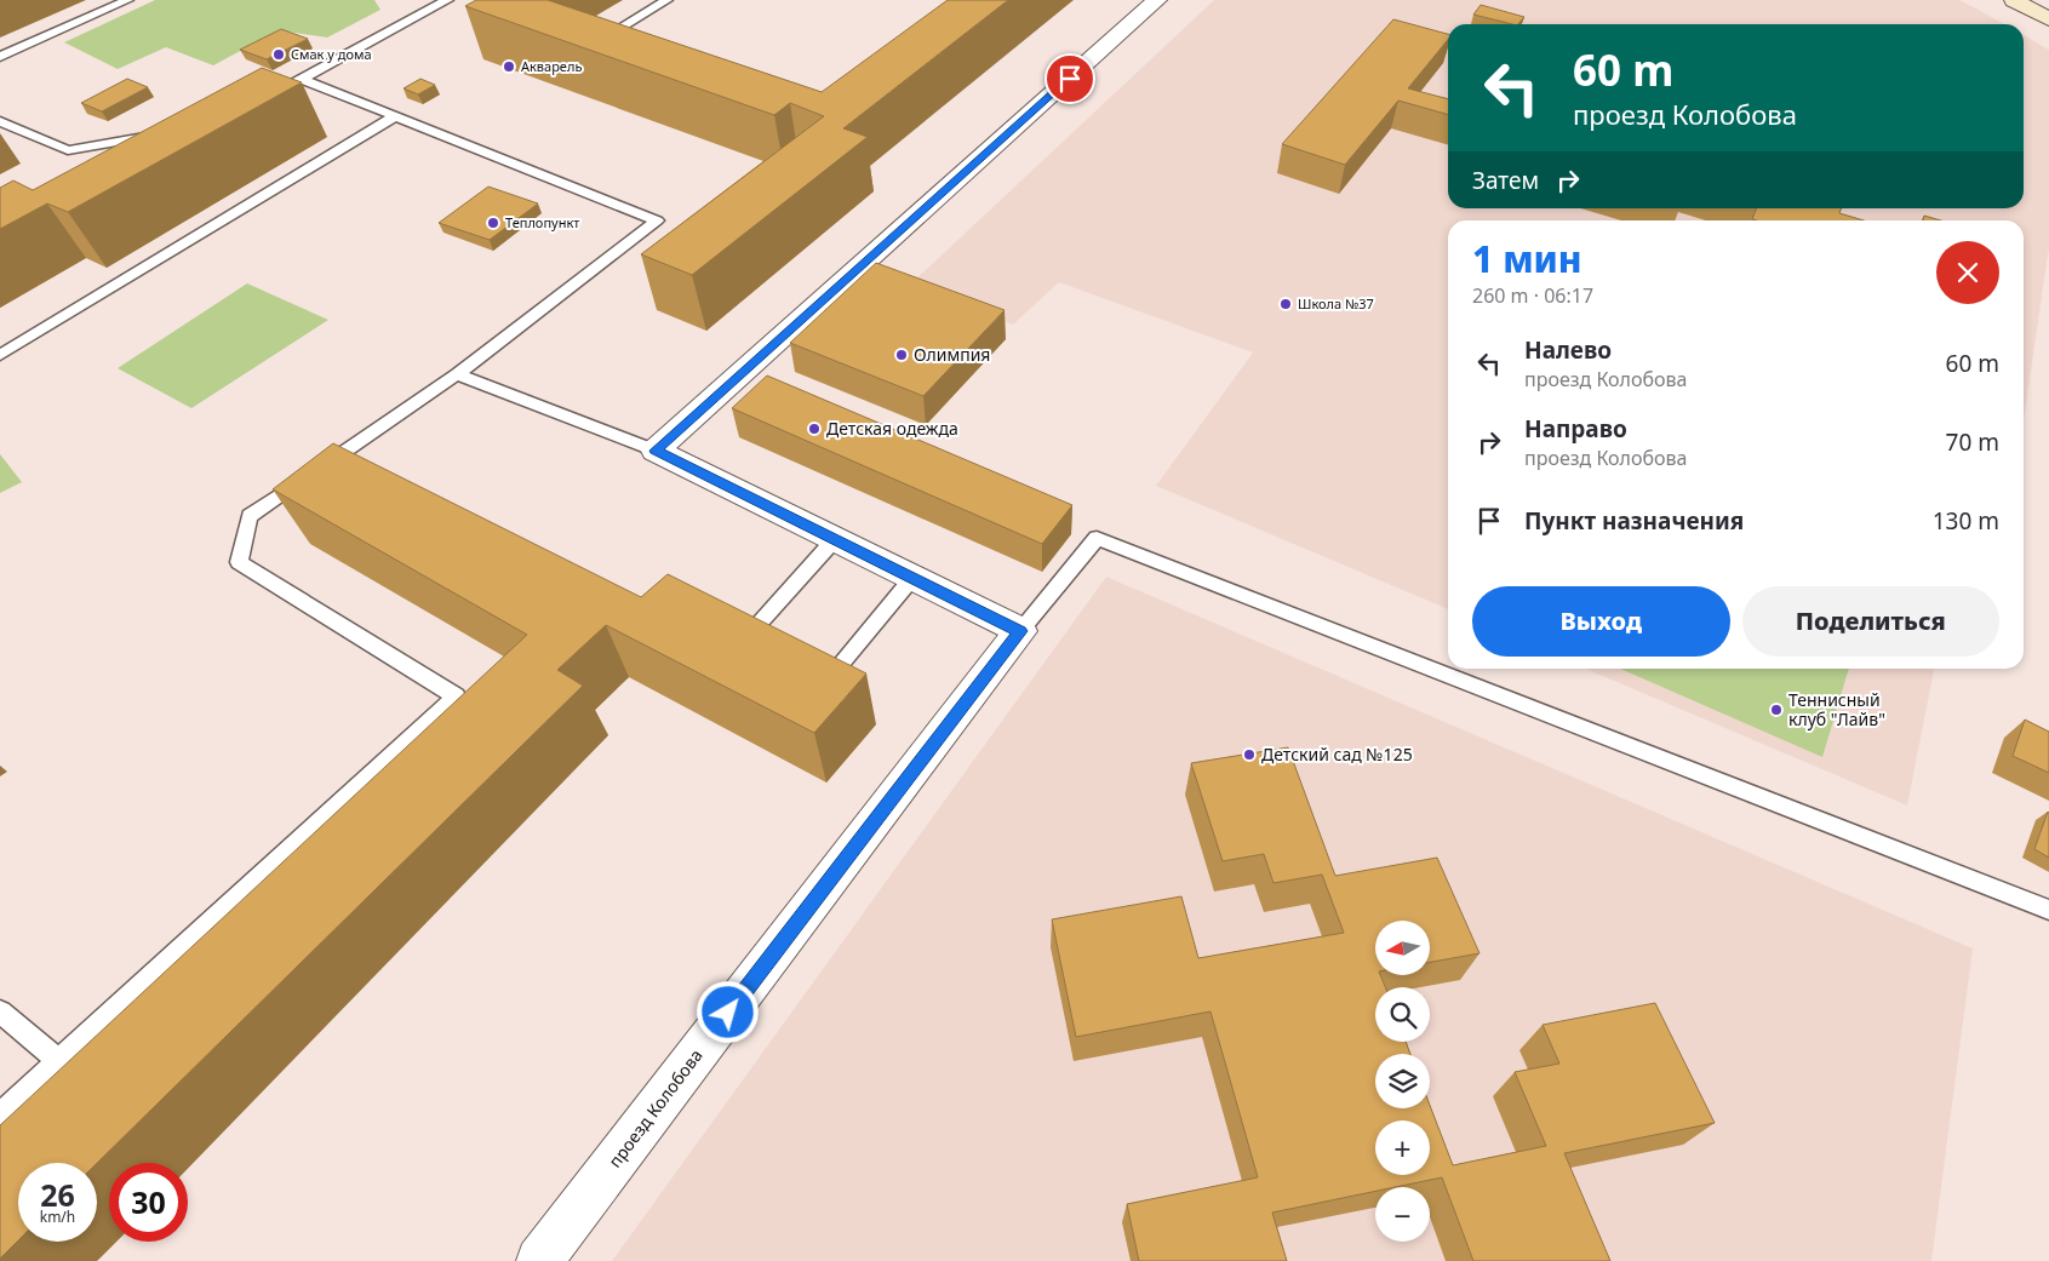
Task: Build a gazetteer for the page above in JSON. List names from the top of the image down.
{
  "streets": {
    "street": ["проезд Колобова"]
  },
  "places": [
    "Смак у дома",
    "Акварель",
    "Теплопункт",
    "Школа №37",
    "Олимпия",
    "Детская одежда",
    "Теннисный клуб \"Лайв\"",
    "Детский сад №125"
  ],
  "north": "left",
  "page": {
    "turn": ["60 m", "проезд Колобова"],
    "then": "Затем",
    "heading": ["1 мин", "260 m · 06:17"],
    "list": [
      {
        "name": "Налево",
        "note": "проезд Колобова",
        "value": "60 m"
      },
      {
        "name": "Направо",
        "note": "проезд Колобова",
        "value": "70 m"
      },
      {
        "name": "Пункт назначения",
        "value": "130 m"
      }
    ],
    "buttons": ["Выход", "Поделиться"],
    "map_buttons": ["+", "−"],
    "speed": "26 km/h",
    "limit": "30"
  }
}
